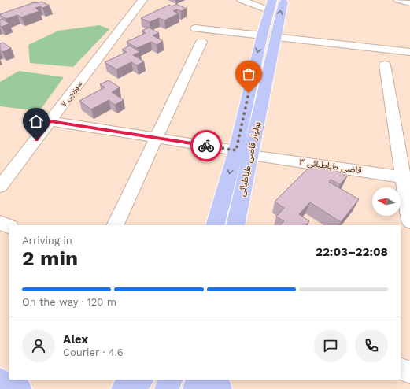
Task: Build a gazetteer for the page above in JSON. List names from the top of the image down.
{
  "streets": {
    "main road": ["بولوار قاضی طباطبائی"],
    "street": ["سوزنچی ۷", "قاضی طباطبائی ۳"]
  },
  "crossings": [
    ["بولوار قاضی طباطبائی", "قاضی طباطبائی ۳"]
  ],
  "north": "left",
  "page": {
    "heading": ["2 min", "Arriving in", "22:03–22:08"],
    "panel": ["Alex", "Courier · 4.6"],
    "bar": "On the way · 120 m"
  }
}
